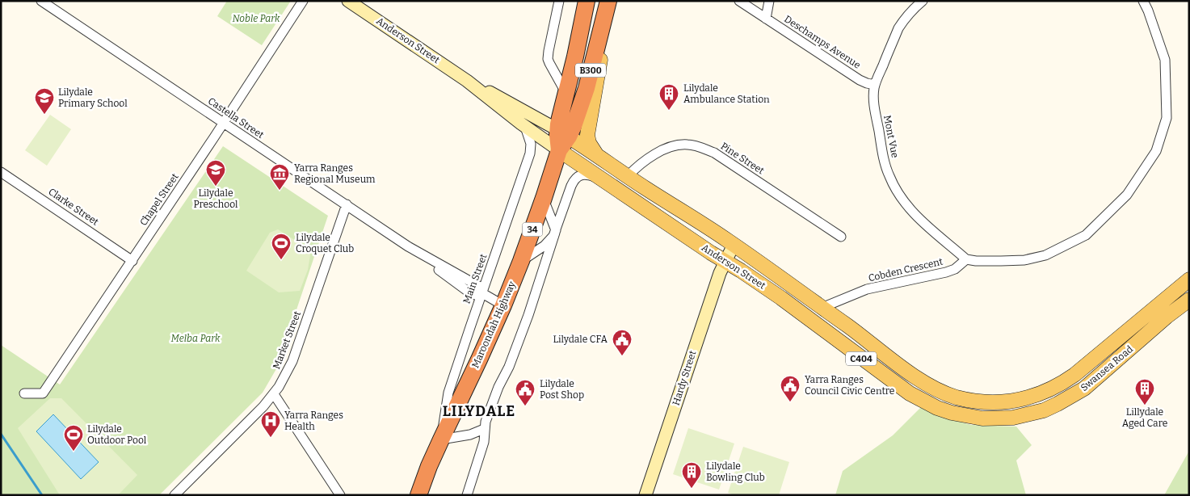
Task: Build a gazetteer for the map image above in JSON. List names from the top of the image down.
{
  "streets": {
    "highway": ["B300", "34", "Maroondah Highway"],
    "main road": [
      "Anderson Street",
      "C404",
      "Swansea Road",
      "Hardy Street"
    ],
    "street": [
      "Deschamps Avenue",
      "Castella Street",
      "Mont Vue",
      "Pine Street",
      "Chapel Street",
      "Clarke Street",
      "Cobden Crescent",
      "Main Street",
      "Market Street"
    ]
  },
  "crossings": [
    ["Anderson Street", "Pine Street"],
    ["Anderson Street", "Cobden Crescent"],
    ["Anderson Street", "Main Street"],
    ["Anderson Street", "Maroondah Highway"],
    ["Anderson Street", "Swansea Road"],
    ["Anderson Street", "Hardy Street"],
    ["Deschamps Avenue", "Mont Vue"],
    ["Castella Street", "Chapel Street"],
    ["Castella Street", "Main Street"],
    ["Castella Street", "Maroondah Highway"],
    ["Castella Street", "Market Street"],
    ["Mont Vue", "Cobden Crescent"],
    ["Chapel Street", "Clarke Street"],
    ["Main Street", "Maroondah Highway"]
  ],
  "districts": ["LILYDALE"],
  "parks": ["Noble Park", "Melba Park"],
  "places": {
    "building": ["Lilydale Ambulance Station", "Lillydale Aged Care", "Lilydale Bowling Club"],
    "school or university": ["Lilydale Primary School", "Lilydale Preschool"],
    "museum": ["Yarra Ranges Regional Museum"],
    "sports": ["Lilydale Croquet Club", "Lilydale Outdoor Pool"],
    "public building": ["Lilydale CFA", "Yarra Ranges Council Civic Centre", "Lilydale Post Shop"],
    "hospital": ["Yarra Ranges Health"]
  }
}
